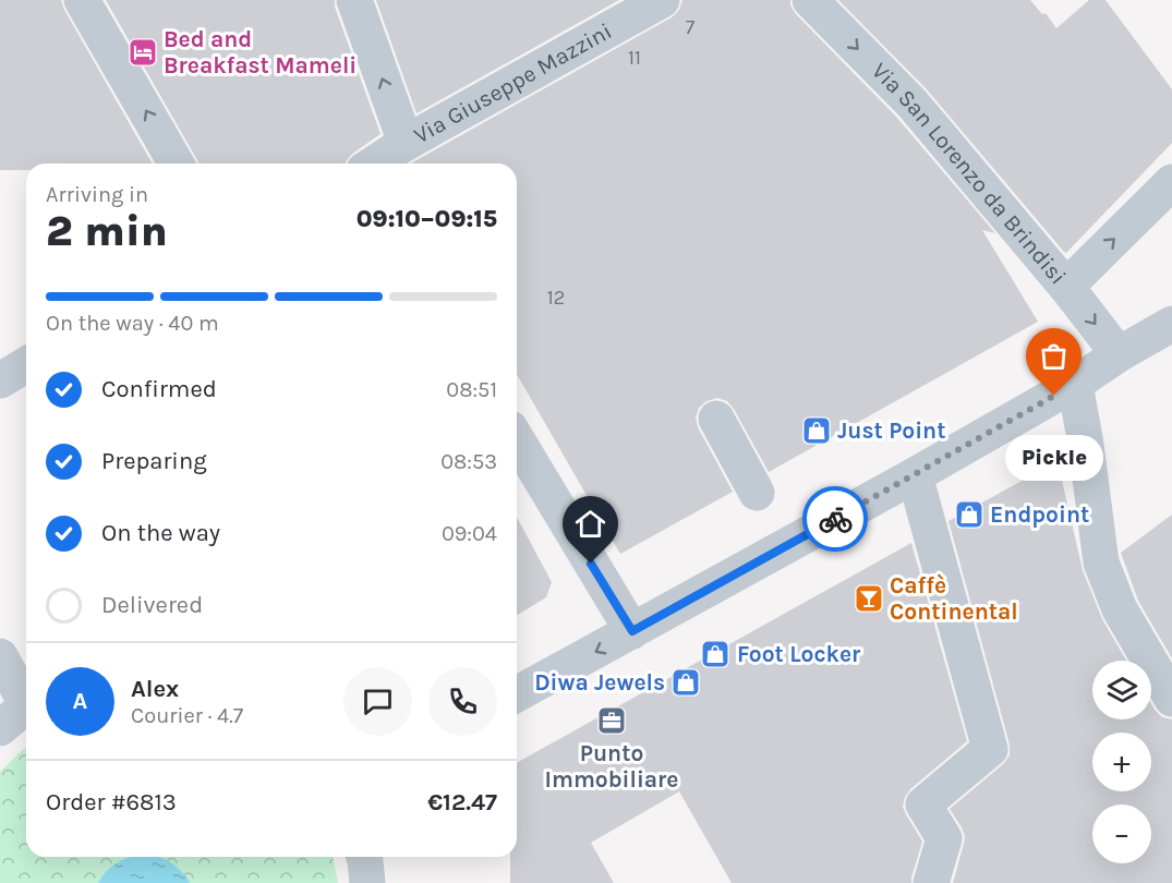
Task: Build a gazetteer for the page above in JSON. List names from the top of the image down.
{
  "streets": {
    "street": ["Via Giuseppe Mazzini", "Via San Lorenzo da Brindisi"]
  },
  "one_way": ["Via San Lorenzo da Brindisi"],
  "places": {
    "hotel": ["Bed and Breakfast Mameli"],
    "other": ["Pickle"],
    "shop": [
      "Just Point",
      "Endpoint",
      "Foot Locker",
      "Diwa Jewels"
    ],
    "bar": ["Caffè Continental"],
    "office": ["Punto Immobiliare"]
  },
  "house_numbers": ["7", "11", "12"],
  "page": {
    "heading": ["2 min", "Arriving in", "09:10–09:15"],
    "panel": [
      "Alex",
      "Courier · 4.7",
      "Order #6813",
      "€12.47"
    ],
    "bar": "On the way · 40 m",
    "list": [
      ["Confirmed", "08:51"],
      ["Preparing", "08:53"],
      ["On the way", "09:04"],
      "Delivered"
    ],
    "bubble": "Pickle",
    "map_buttons": ["+", "−"],
    "round": "A"
  }
}
